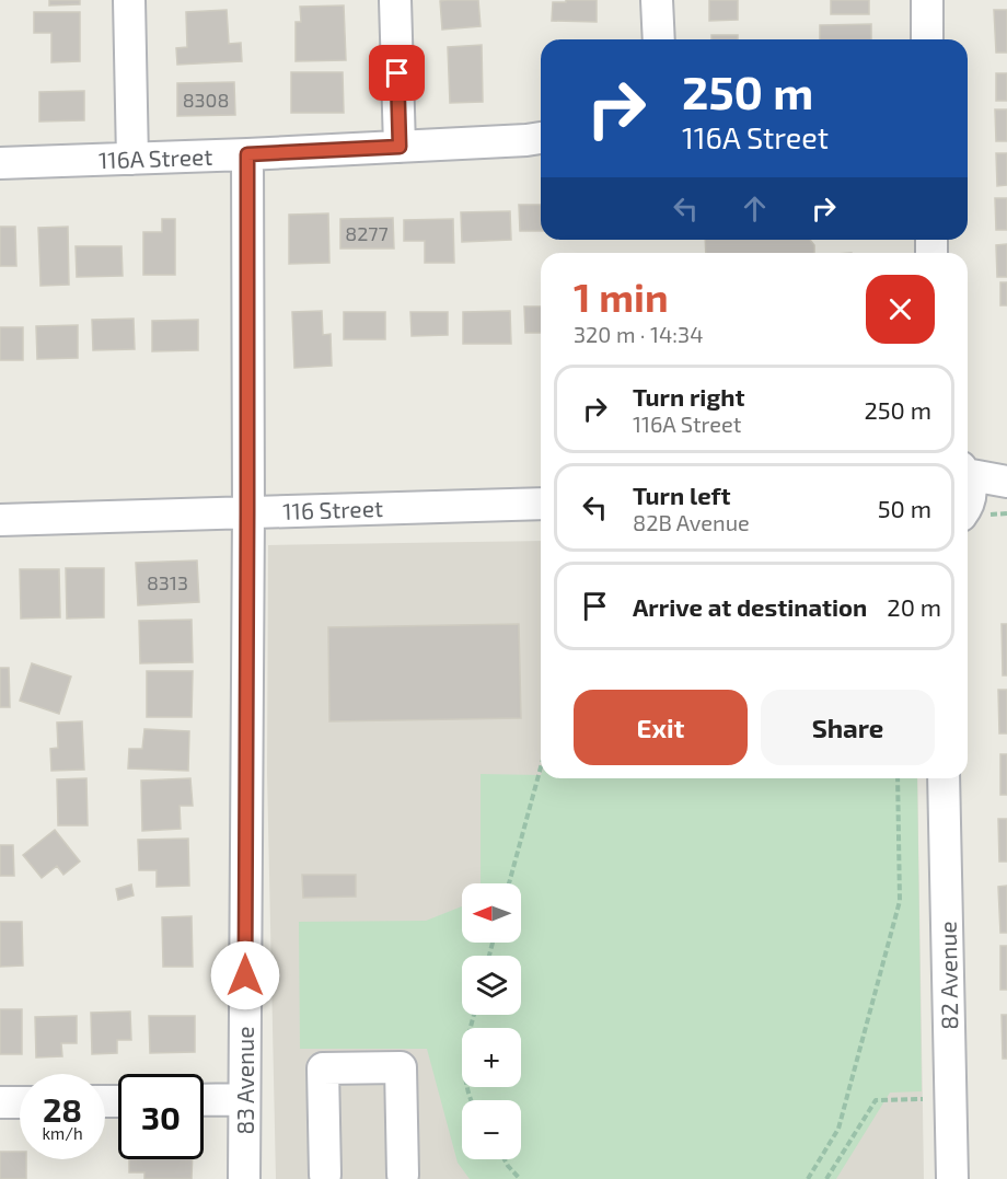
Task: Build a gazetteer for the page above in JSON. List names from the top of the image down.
{
  "streets": {
    "street": [
      "116A Street",
      "116 Street",
      "82 Avenue",
      "83 Avenue"
    ]
  },
  "crossings": [
    ["116A Street", "83 Avenue"],
    ["116 Street", "83 Avenue"]
  ],
  "house_numbers": ["8308", "8277", "8313"],
  "north": "left",
  "page": {
    "turn": ["250 m", "116A Street"],
    "heading": ["1 min", "320 m · 14:34"],
    "list": [
      {
        "name": "Turn right",
        "note": "116A Street",
        "value": "250 m"
      },
      {
        "name": "Turn left",
        "note": "82B Avenue",
        "value": "50 m"
      },
      {
        "name": "Arrive at destination",
        "value": "20 m"
      }
    ],
    "buttons": ["Exit", "Share"],
    "map_buttons": ["+", "−"],
    "speed": "28 km/h",
    "limit": "30"
  }
}
